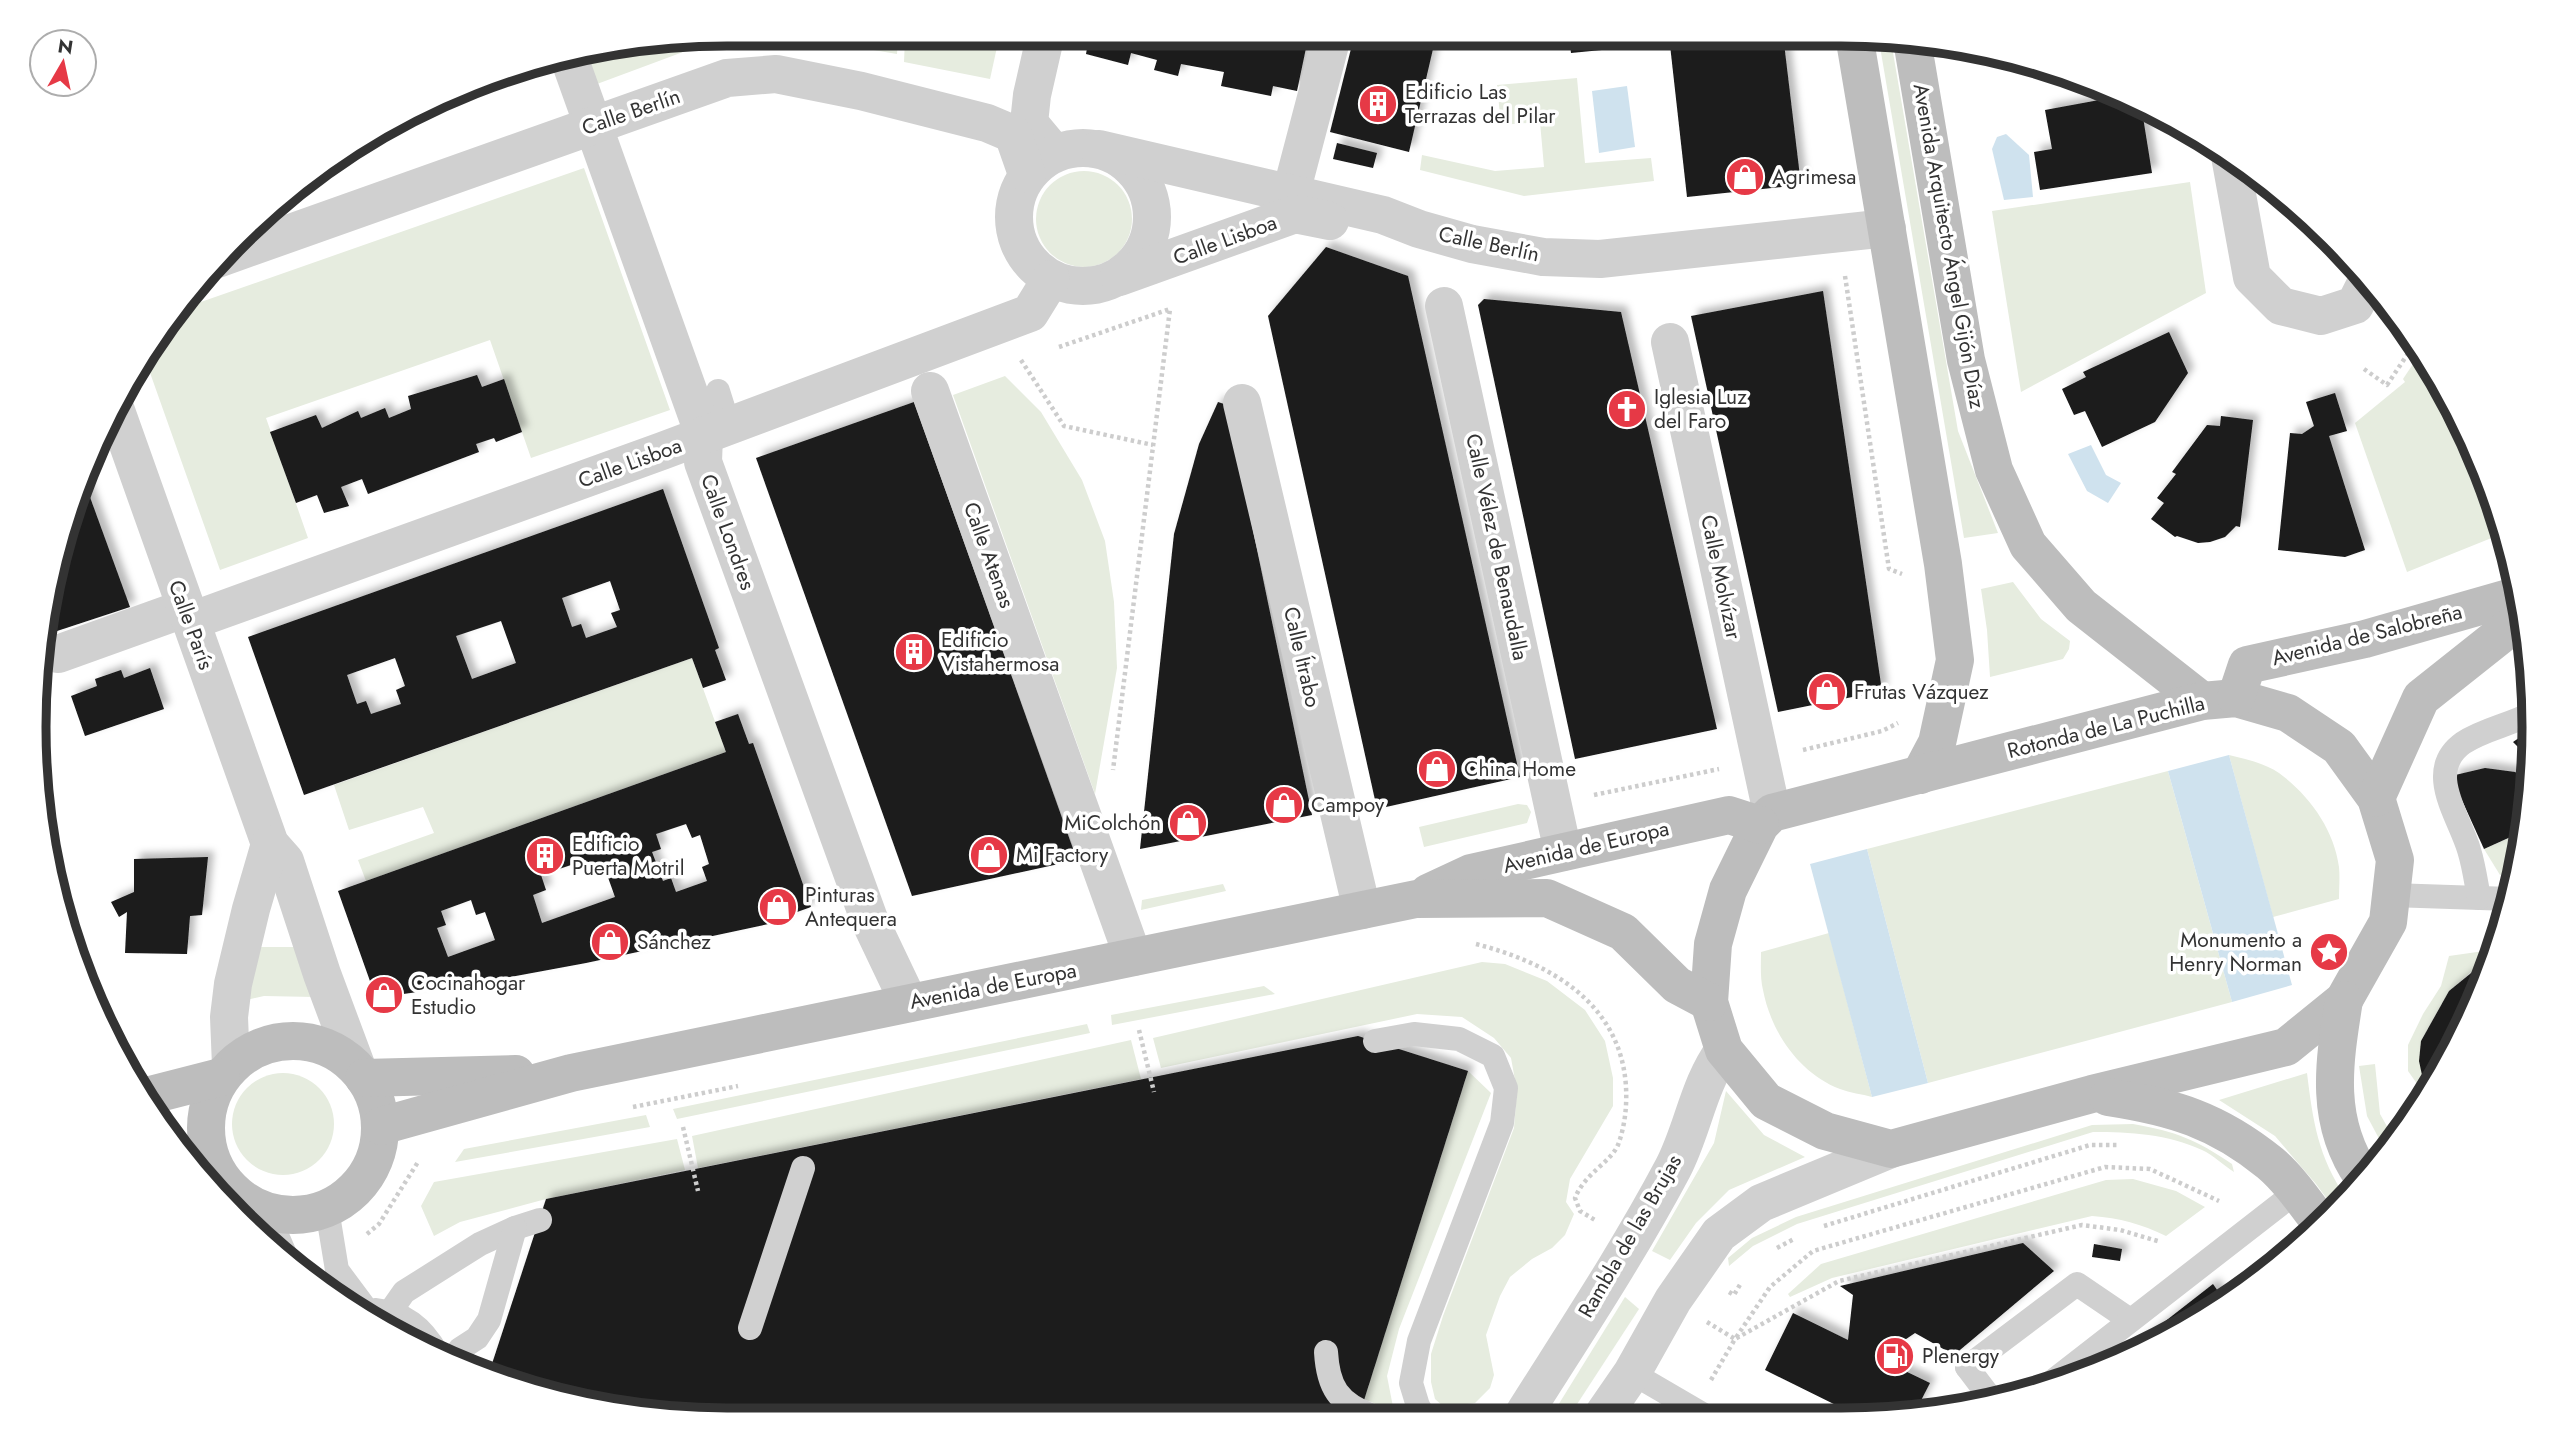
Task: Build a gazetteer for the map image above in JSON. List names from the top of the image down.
{
  "streets": {
    "main road": [
      "Avenida Arquitecto Ángel Gijón Díaz",
      "Avenida de Salobreña",
      "Rotonda de La Puchilla",
      "Avenida de Europa"
    ],
    "street": [
      "Calle Berlín",
      "Calle Lisboa",
      "Calle Londres",
      "Calle Vélez de Benaudalla",
      "Calle Atenas",
      "Calle Molvízar",
      "Calle París",
      "Calle Ítrabo",
      "Rambla de las Brujas"
    ]
  },
  "crossings": [
    ["Calle Berlín", "Calle Lisboa"],
    ["Calle Berlín", "Calle Londres"],
    ["Calle Lisboa", "Calle Londres"],
    ["Calle Lisboa", "Calle París"],
    ["Avenida Arquitecto Ángel Gijón Díaz", "Avenida de Salobreña"],
    ["Avenida Arquitecto Ángel Gijón Díaz", "Rotonda de La Puchilla"],
    ["Calle Londres", "Avenida de Europa"],
    ["Calle Vélez de Benaudalla", "Avenida de Europa"],
    ["Calle Atenas", "Avenida de Europa"],
    ["Calle Molvízar", "Rotonda de La Puchilla"],
    ["Calle Molvízar", "Avenida de Europa"],
    ["Calle París", "Avenida de Europa"],
    ["Avenida de Salobreña", "Rotonda de La Puchilla"],
    ["Calle Ítrabo", "Avenida de Europa"],
    ["Rotonda de La Puchilla", "Avenida de Europa"]
  ],
  "places": {
    "building": ["Edificio Las Terrazas del Pilar", "Edificio Vistahermosa", "Edificio Puerta Motril"],
    "shop": [
      "Agrimesa",
      "Frutas Vázquez",
      "China Home",
      "Campoy",
      "MiColchón",
      "Mi Factory",
      "Pinturas Antequera",
      "Sánchez",
      "Cocinahogar Estudio"
    ],
    "church": ["Iglesia Luz del Faro"],
    "place": ["Monumento a Henry Norman"],
    "fuel station": ["Plenergy"]
  },
  "north": "top"
}
